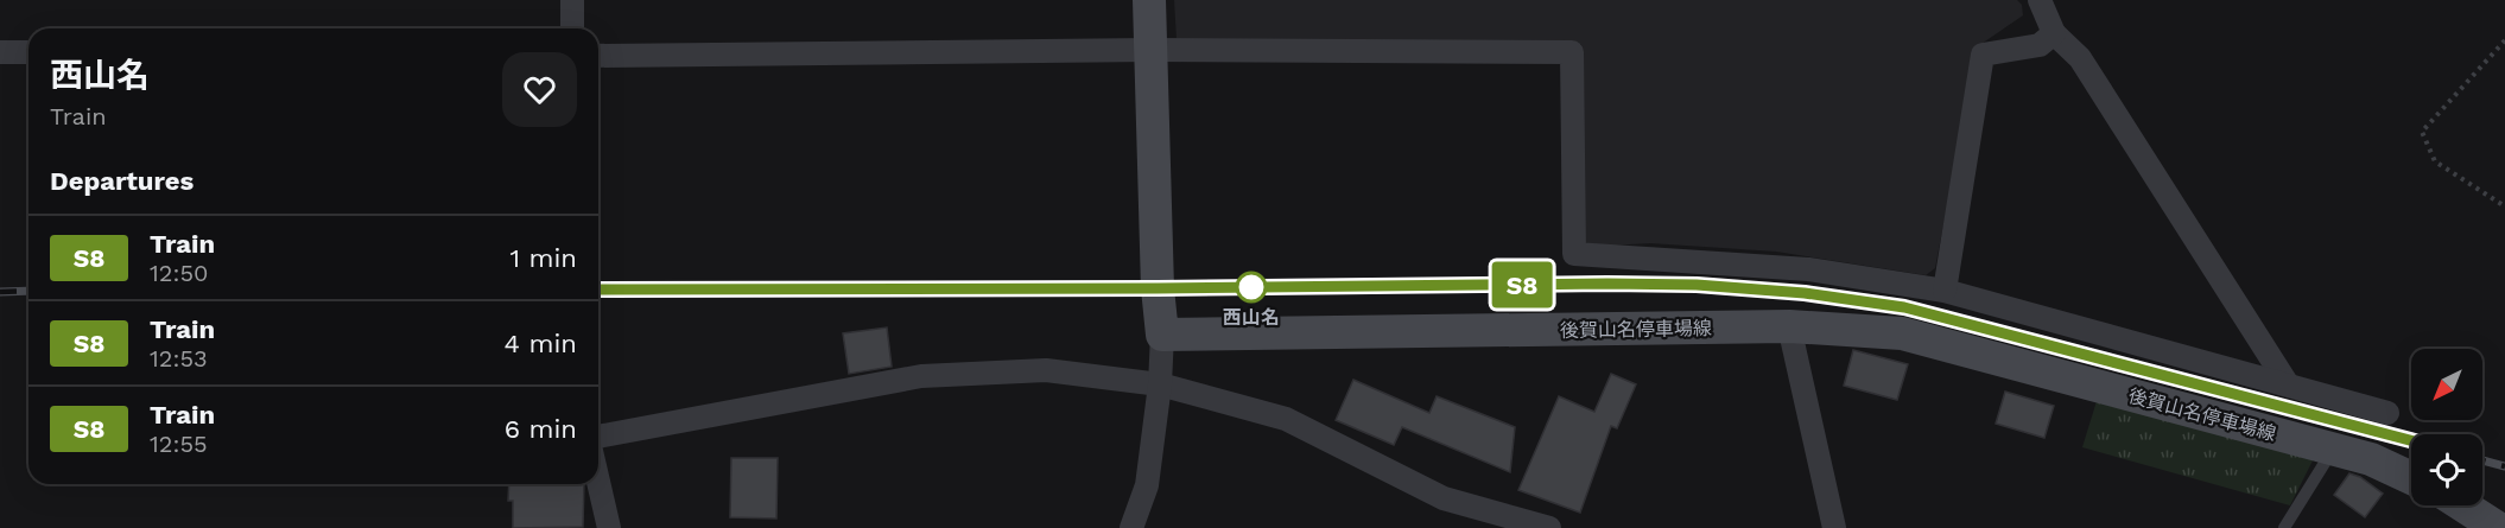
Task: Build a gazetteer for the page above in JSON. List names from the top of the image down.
{
  "streets": {
    "main road": ["後賀山名停車場線"]
  },
  "places": ["西山名"],
  "north": "bottom left",
  "page": {
    "on_map": "S8",
    "heading": [
      ["西山名", "Train"],
      "Departures"
    ],
    "list": [
      {
        "mark": "S8",
        "name": "Train",
        "note": "12:50",
        "value": "1 min"
      },
      {
        "mark": "S8",
        "name": "Train",
        "note": "12:53",
        "value": "4 min"
      },
      {
        "mark": "S8",
        "name": "Train",
        "note": "12:55",
        "value": "6 min"
      }
    ]
  }
}
